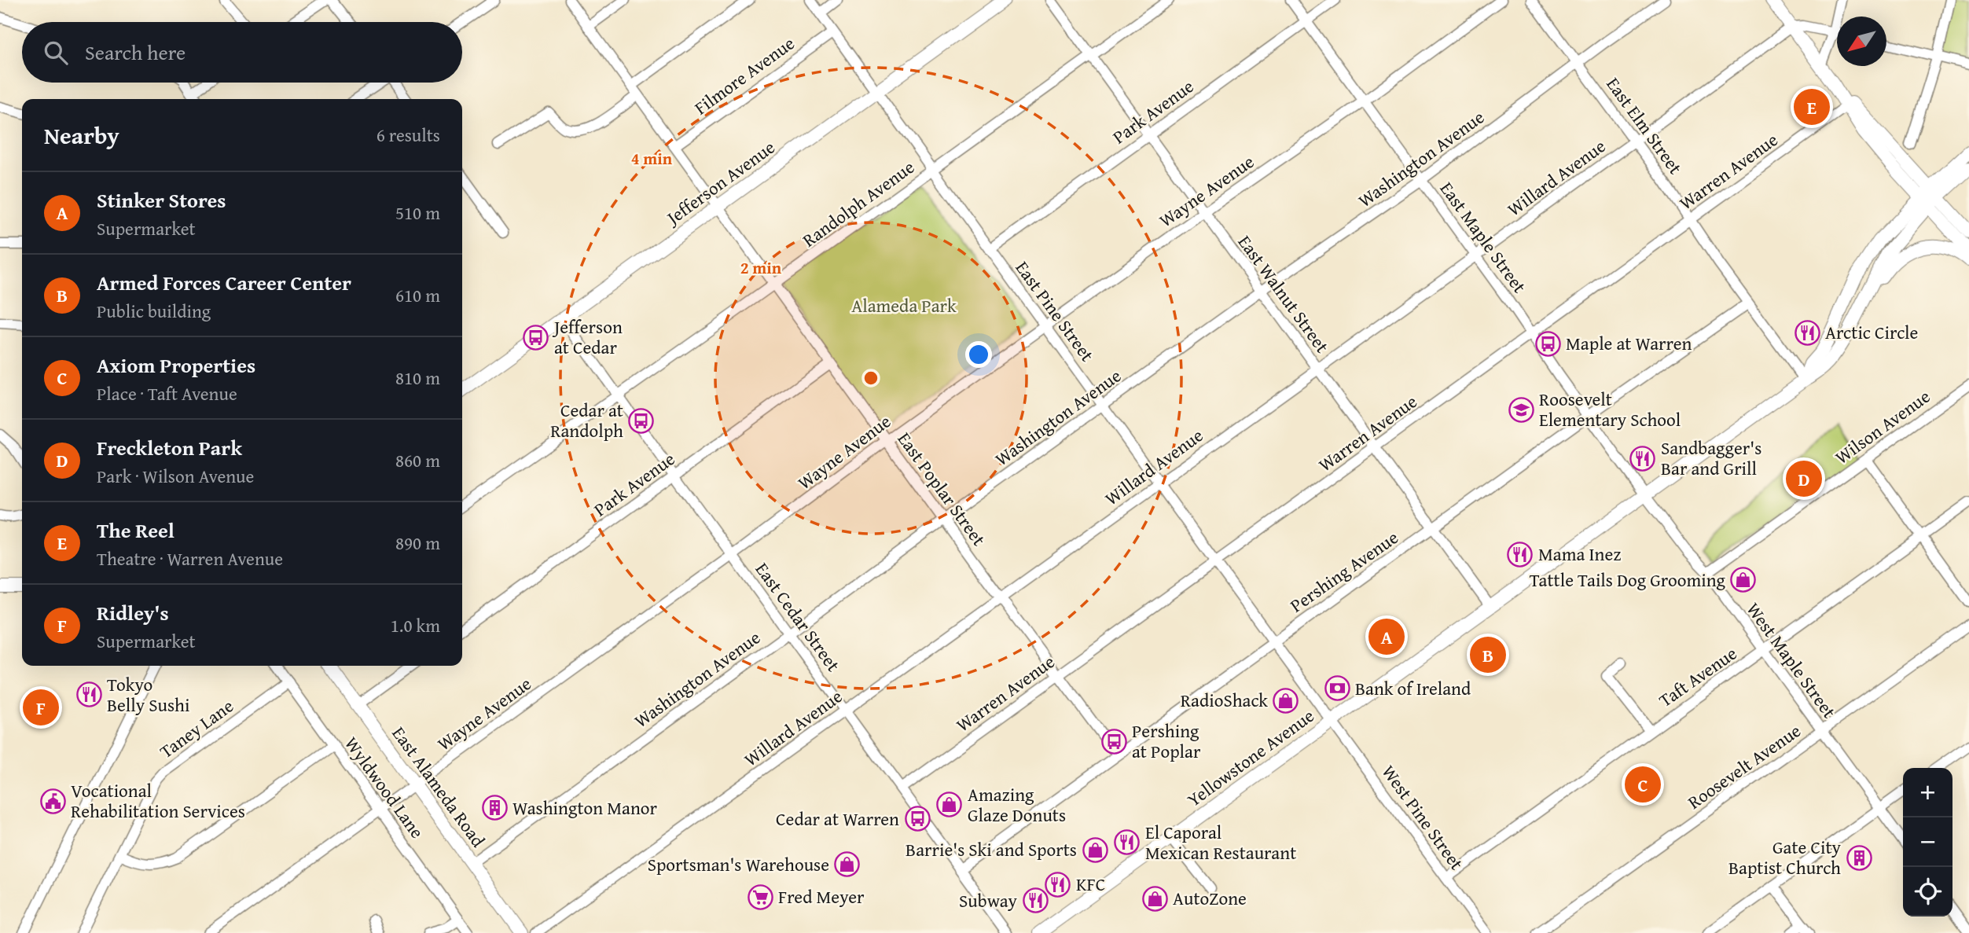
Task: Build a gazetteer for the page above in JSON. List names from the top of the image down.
{
  "streets": {
    "main road": ["Jefferson Avenue", "Yellowstone Avenue", "East Alameda Road"],
    "street": [
      "Filmore Avenue",
      "Park Avenue",
      "East Elm Street",
      "Washington Avenue",
      "Warren Avenue",
      "Willard Avenue",
      "Wayne Avenue",
      "Randolph Avenue",
      "East Maple Street",
      "East Walnut Street",
      "East Pine Street",
      "Wilson Avenue",
      "East Poplar Street",
      "Pershing Avenue",
      "East Cedar Street",
      "West Maple Street",
      "Taft Avenue",
      "Taney Lane",
      "Roosevelt Avenue",
      "Wyldwood Lane",
      "West Pine Street"
    ]
  },
  "crossings": [
    ["Filmore Avenue", "East Pine Street"],
    ["Filmore Avenue", "East Poplar Street"],
    ["Park Avenue", "East Maple Street"],
    ["Park Avenue", "East Walnut Street"],
    ["Park Avenue", "East Pine Street"],
    ["Park Avenue", "East Poplar Street"],
    ["Park Avenue", "East Cedar Street"],
    ["East Elm Street", "Washington Avenue"],
    ["East Elm Street", "Warren Avenue"],
    ["East Elm Street", "Willard Avenue"],
    ["East Elm Street", "Pershing Avenue"],
    ["East Elm Street", "Yellowstone Avenue"],
    ["Washington Avenue", "East Maple Street"],
    ["Washington Avenue", "East Walnut Street"],
    ["Washington Avenue", "East Pine Street"],
    ["Washington Avenue", "East Poplar Street"],
    ["Washington Avenue", "East Cedar Street"],
    ["Washington Avenue", "East Alameda Road"],
    ["Warren Avenue", "East Maple Street"],
    ["Warren Avenue", "East Walnut Street"],
    ["Warren Avenue", "East Pine Street"],
    ["Warren Avenue", "East Poplar Street"],
    ["Warren Avenue", "East Cedar Street"],
    ["Willard Avenue", "East Maple Street"],
    ["Willard Avenue", "East Walnut Street"],
    ["Willard Avenue", "East Pine Street"],
    ["Willard Avenue", "East Poplar Street"],
    ["Willard Avenue", "East Cedar Street"],
    ["Jefferson Avenue", "East Pine Street"],
    ["Jefferson Avenue", "East Poplar Street"],
    ["Jefferson Avenue", "East Cedar Street"],
    ["Wayne Avenue", "East Maple Street"],
    ["Wayne Avenue", "East Walnut Street"],
    ["Wayne Avenue", "East Pine Street"],
    ["Wayne Avenue", "East Poplar Street"],
    ["Wayne Avenue", "East Cedar Street"],
    ["Wayne Avenue", "East Alameda Road"],
    ["Wayne Avenue", "Wyldwood Lane"],
    ["Randolph Avenue", "East Walnut Street"],
    ["Randolph Avenue", "East Pine Street"],
    ["Randolph Avenue", "East Poplar Street"],
    ["Randolph Avenue", "East Cedar Street"],
    ["East Maple Street", "Pershing Avenue"],
    ["East Maple Street", "West Maple Street"],
    ["East Maple Street", "Yellowstone Avenue"],
    ["East Walnut Street", "Pershing Avenue"],
    ["East Walnut Street", "Yellowstone Avenue"],
    ["East Pine Street", "Pershing Avenue"],
    ["East Pine Street", "Yellowstone Avenue"],
    ["East Pine Street", "West Pine Street"],
    ["Wilson Avenue", "West Maple Street"],
    ["East Poplar Street", "Pershing Avenue"],
    ["Pershing Avenue", "East Cedar Street"],
    ["West Maple Street", "Taft Avenue"],
    ["West Maple Street", "Yellowstone Avenue"],
    ["West Maple Street", "Roosevelt Avenue"],
    ["Taft Avenue", "West Pine Street"],
    ["Taney Lane", "Wyldwood Lane"],
    ["Yellowstone Avenue", "West Pine Street"]
  ],
  "parks": ["Alameda Park"],
  "places": {
    "restaurant": [
      "Arctic Circle",
      "Sandbagger's Bar and Grill",
      "Mama Inez",
      "Tokyo Belly Sushi",
      "El Caporal Mexican Restaurant",
      "KFC",
      "Subway"
    ],
    "bus stop": [
      "Jefferson at Cedar",
      "Maple at Warren",
      "Cedar at Randolph",
      "Pershing at Poplar",
      "Cedar at Warren"
    ],
    "school or university": ["Roosevelt Elementary School"],
    "shop": [
      "Tattle Tails Dog Grooming",
      "RadioShack",
      "Amazing Glaze Donuts",
      "Barrie's Ski and Sports",
      "Sportsman's Warehouse",
      "AutoZone"
    ],
    "bank": ["Bank of Ireland"],
    "public building": ["Vocational Rehabilitation Services"],
    "building": ["Washington Manor", "Gate City Baptist Church"],
    "supermarket": ["Fred Meyer"]
  },
  "north": "bottom left",
  "page": {
    "search": "Search here",
    "pins": [
      "E",
      "D",
      "A",
      "B",
      "F",
      "C"
    ],
    "heading": ["Nearby", "6 results"],
    "list": [
      {
        "mark": "A",
        "name": "Stinker Stores",
        "note": "Supermarket",
        "value": "510 m"
      },
      {
        "mark": "B",
        "name": "Armed Forces Career Center",
        "note": "Public building",
        "value": "610 m"
      },
      {
        "mark": "C",
        "name": "Axiom Properties",
        "note": "Place · Taft Avenue",
        "value": "810 m"
      },
      {
        "mark": "D",
        "name": "Freckleton Park",
        "note": "Park · Wilson Avenue",
        "value": "860 m"
      },
      {
        "mark": "E",
        "name": "The Reel",
        "note": "Theatre · Warren Avenue",
        "value": "890 m"
      },
      {
        "mark": "F",
        "name": "Ridley's",
        "note": "Supermarket",
        "value": "1.0 km"
      }
    ],
    "map_buttons": ["+", "−"]
  },
  "rings": ["4 min", "2 min"]
}
